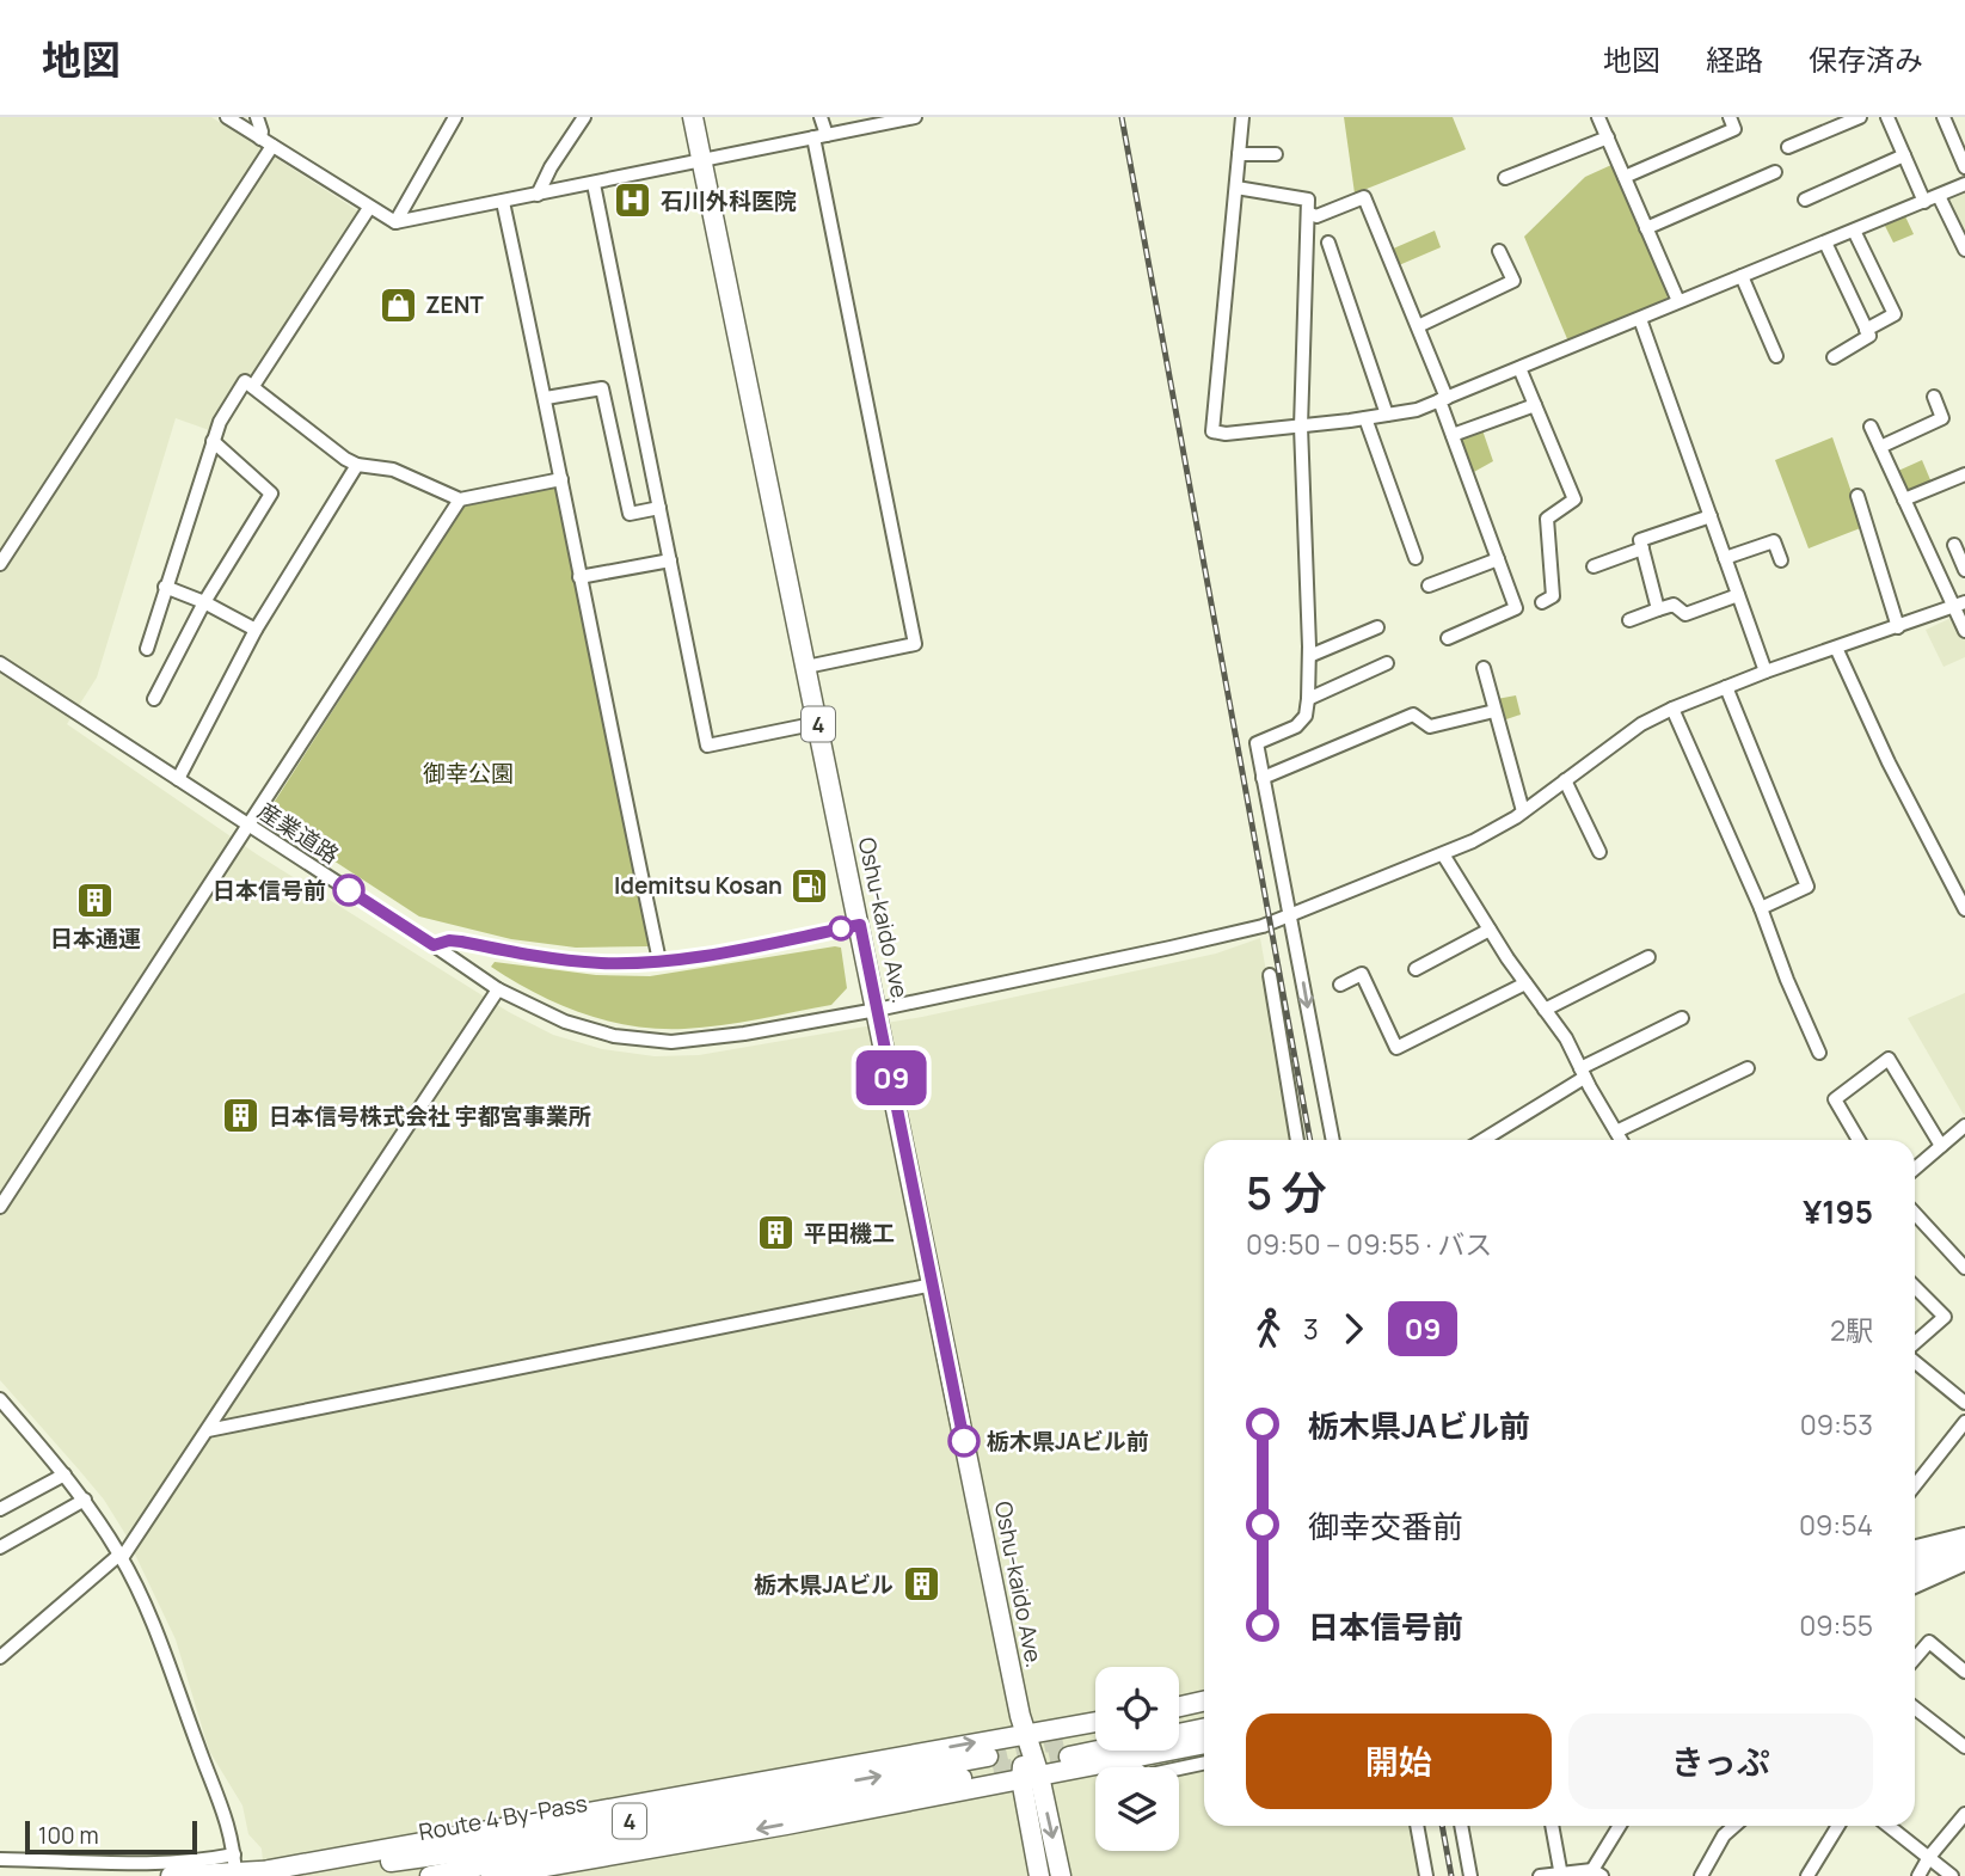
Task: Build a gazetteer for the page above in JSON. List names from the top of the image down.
{
  "streets": {
    "highway": ["4", "Oshu-kaido Ave.", "Route 4 By-Pass"],
    "street": ["産業道路"]
  },
  "crossings": [
    ["産業道路", "Oshu-kaido Ave."]
  ],
  "parks": ["御幸公園"],
  "places": {
    "hospital": ["石川外科医院"],
    "shop": ["ZENT"],
    "fuel station": ["Idemitsu Kosan"],
    "other": ["日本信号前", "栃木県JAビル前"],
    "building": [
      "日本通運",
      "日本信号株式会社 宇都宮事業所",
      "平田機工",
      "栃木県JAビル"
    ]
  },
  "lines": ["bus line 09"],
  "scale_bar": "100 m",
  "page": {
    "header": "地図",
    "nav": ["地図", "経路", "保存済み"],
    "on_map": "09",
    "heading": ["5 分", "09:50 – 09:55 · バス", "¥195"],
    "legs": ["3", "09", "2駅"],
    "list": [
      {
        "name": "栃木県JAビル前",
        "value": "09:53"
      },
      {
        "name": "御幸交番前",
        "value": "09:54"
      },
      {
        "name": "日本信号前",
        "value": "09:55"
      }
    ],
    "buttons": ["開始", "きっぷ"],
    "scale": "100 m"
  }
}
